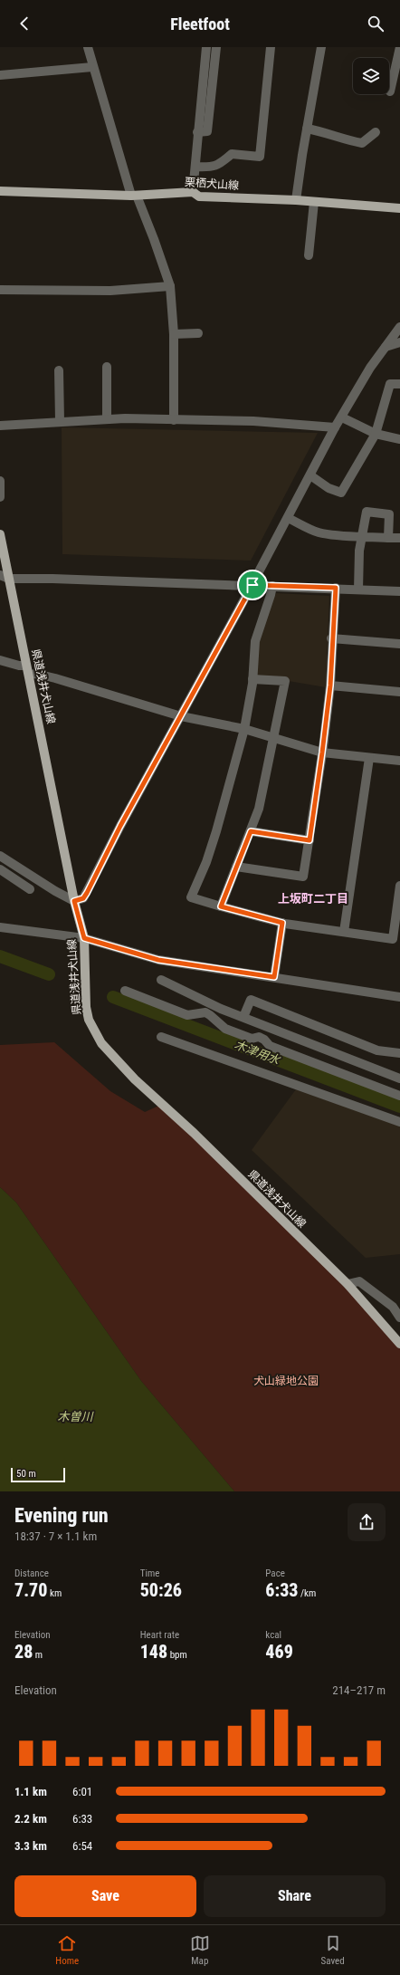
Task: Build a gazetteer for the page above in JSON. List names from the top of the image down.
{
  "streets": {
    "main road": ["栗栖犬山線", "県道浅井犬山線"]
  },
  "districts": ["上坂町二丁目"],
  "water": ["木津用水", "木曽川"],
  "parks": ["犬山緑地公園"],
  "scale_bar": "50 m",
  "page": {
    "header": "Fleetfoot",
    "scale": "50 m",
    "heading": ["Evening run", "18:37 · 7 × 1.1 km"],
    "stats": [
      ["Distance", "7.70 km"],
      ["Time", "50:26"],
      ["Pace", "6:33 /km"],
      ["Elevation", "28 m"],
      ["Heart rate", "148 bpm"],
      ["kcal", "469"]
    ],
    "chart": ["Elevation", "214–217 m"],
    "list": [
      {
        "name": "1.1 km",
        "note": "6:01"
      },
      {
        "name": "2.2 km",
        "note": "6:33"
      },
      {
        "name": "3.3 km",
        "note": "6:54"
      }
    ],
    "buttons": ["Save", "Share"],
    "tabs": ["Home", "Map", "Saved"]
  }
}
